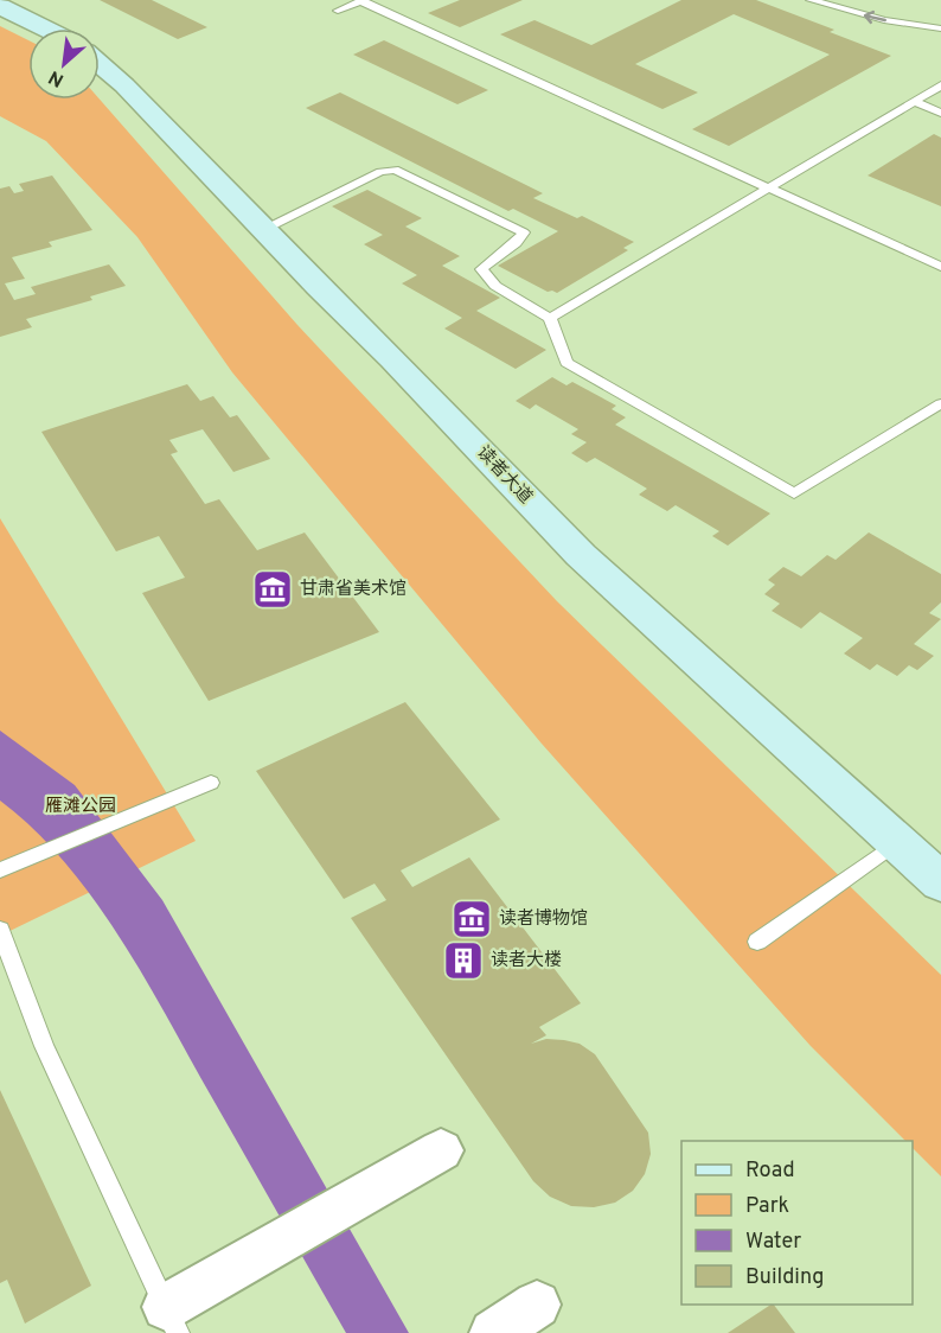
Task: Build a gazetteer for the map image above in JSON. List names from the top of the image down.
{
  "streets": {
    "main road": ["读者大道"]
  },
  "parks": ["雁滩公园"],
  "places": {
    "museum": ["甘肃省美术馆", "读者博物馆"],
    "building": ["读者大楼"]
  },
  "legend": [
    "Road",
    "Park",
    "Water",
    "Building"
  ],
  "north": "bottom left"
}
